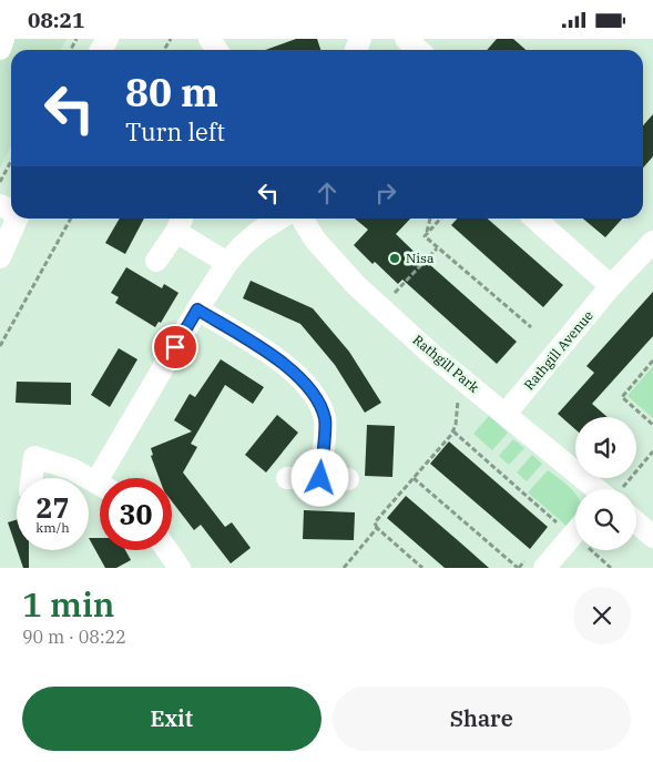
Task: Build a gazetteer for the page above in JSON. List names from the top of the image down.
{
  "streets": {
    "street": ["Rathgill Avenue", "Rathgill Park"]
  },
  "crossings": [
    ["Rathgill Avenue", "Rathgill Park"]
  ],
  "places": ["Nisa"],
  "page": {
    "status": "08:21",
    "turn": ["80 m", "Turn left"],
    "speed": "27 km/h",
    "limit": "30",
    "heading": ["1 min", "90 m · 08:22"],
    "buttons": ["Exit", "Share"]
  }
}
